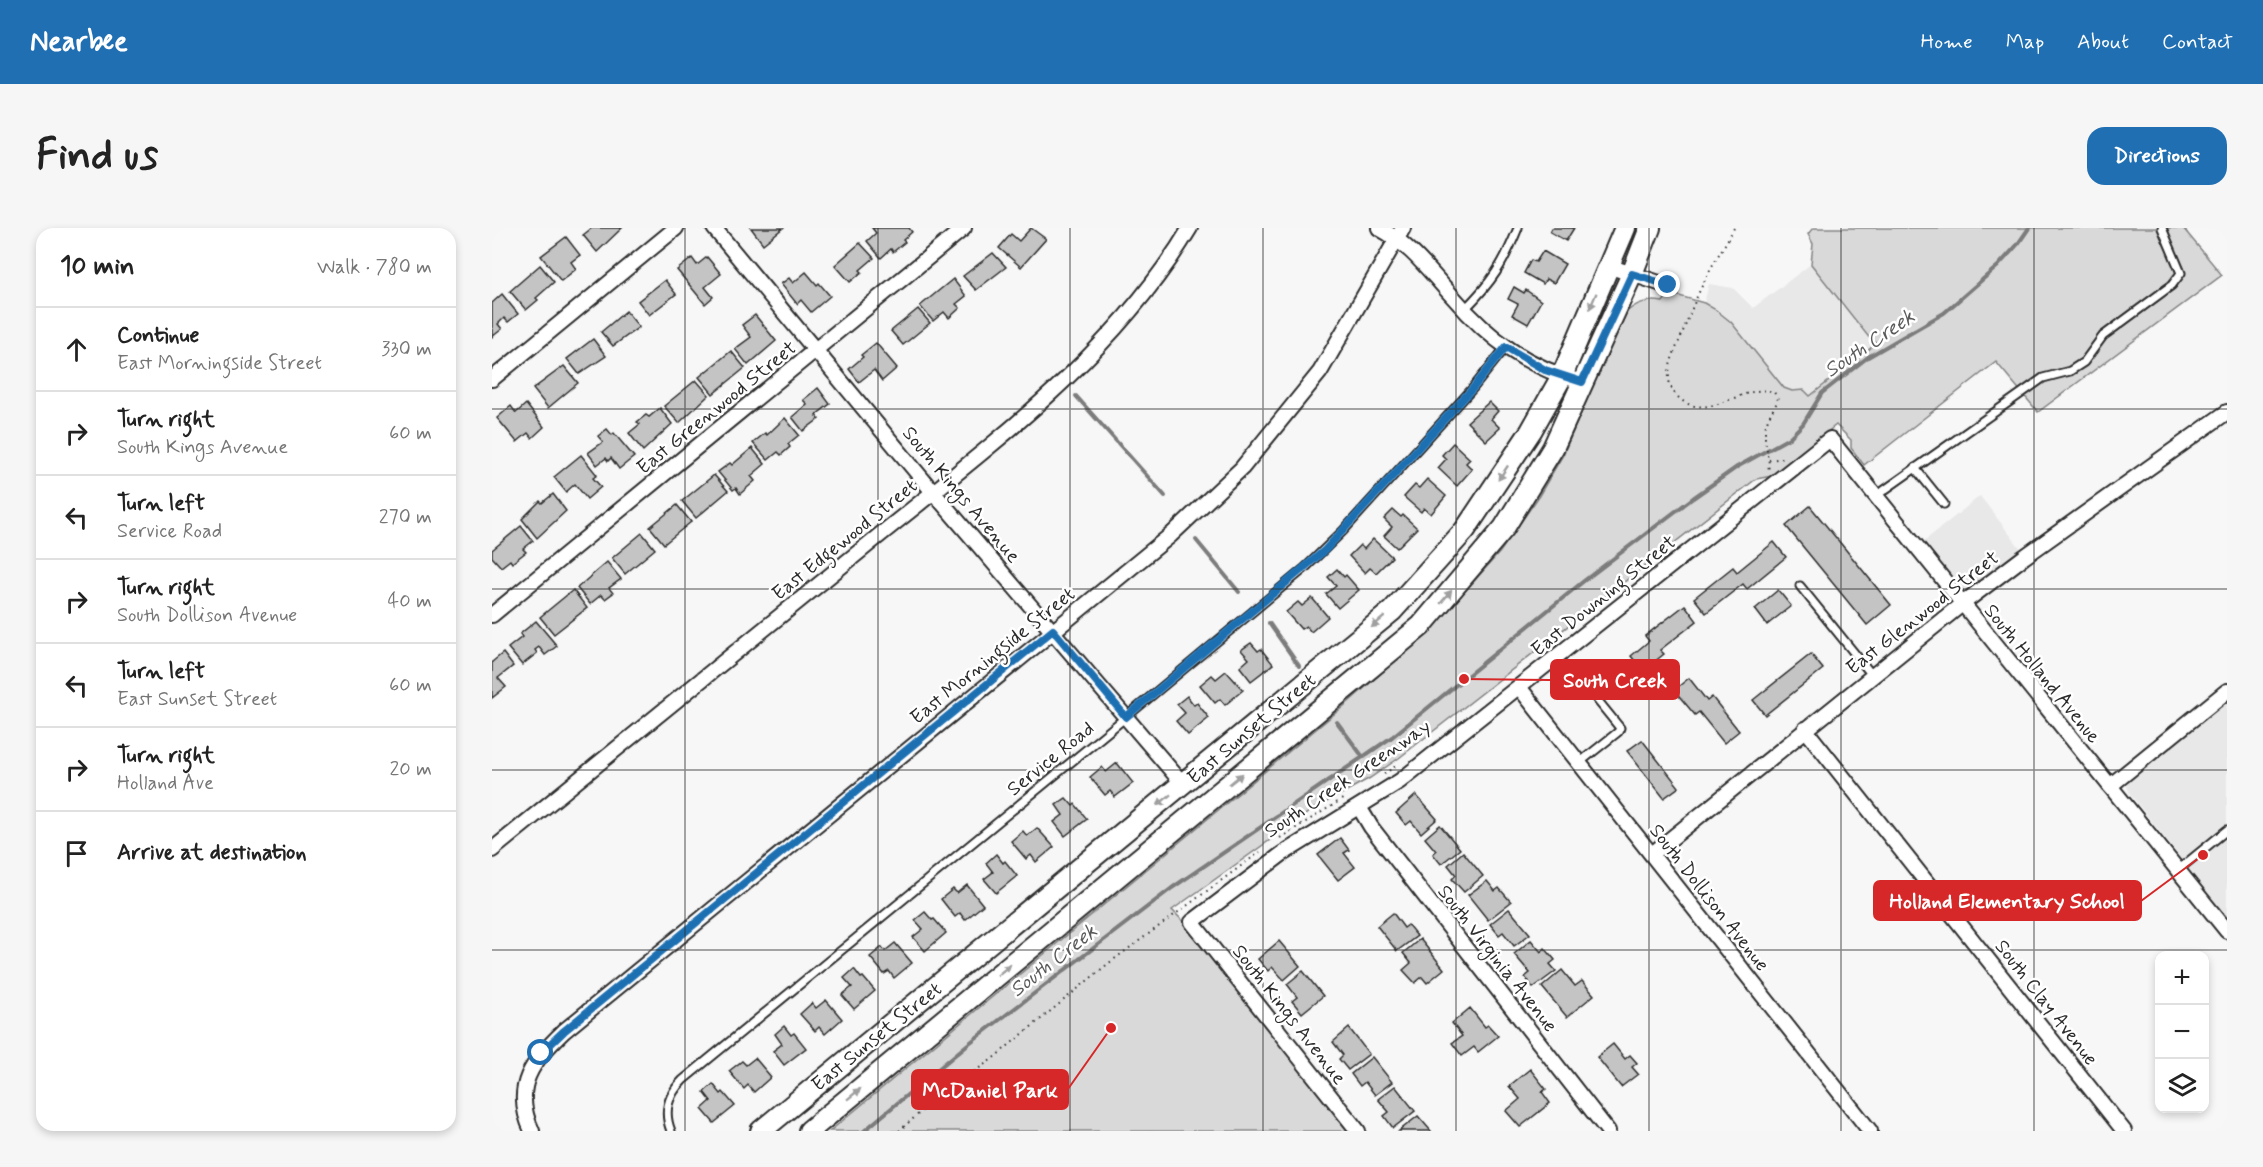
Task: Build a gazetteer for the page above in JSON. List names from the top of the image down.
{
  "streets": {
    "main road": ["East Sunset Street"],
    "street": [
      "East Greenwood Street",
      "South Kings Avenue",
      "East Edgewood Street",
      "East Downing Street",
      "East Glenwood Street",
      "East Morningside Street",
      "South Holland Avenue",
      "South Dollison Avenue",
      "South Virginia Avenue",
      "South Clay Avenue"
    ],
    "lane": ["Service Road"],
    "path": ["South Creek Greenway"]
  },
  "crossings": [
    ["East Greenwood Street", "South Kings Avenue"],
    ["South Kings Avenue", "East Edgewood Street"],
    ["South Kings Avenue", "East Downing Street"],
    ["South Kings Avenue", "East Morningside Street"],
    ["South Kings Avenue", "East Sunset Street"],
    ["South Kings Avenue", "Service Road"],
    ["East Downing Street", "South Holland Avenue"],
    ["East Downing Street", "South Dollison Avenue"],
    ["East Downing Street", "South Virginia Avenue"],
    ["East Glenwood Street", "South Holland Avenue"],
    ["East Glenwood Street", "South Dollison Avenue"],
    ["East Glenwood Street", "South Clay Avenue"]
  ],
  "water": ["South Creek"],
  "places": ["South Creek", "Holland Elementary School", "McDaniel Park"],
  "page": {
    "header": "Nearbee",
    "nav": [
      "Home",
      "Map",
      "About",
      "Contact"
    ],
    "buttons": "Directions",
    "title": "Find us",
    "heading": ["10 min", "Walk · 780 m"],
    "list": [
      ["Continue", "East Morningside Street", "330 m"],
      ["Turn right", "South Kings Avenue", "60 m"],
      ["Turn left", "Service Road", "270 m"],
      ["Turn right", "South Dollison Avenue", "40 m"],
      ["Turn left", "East Sunset Street", "60 m"],
      ["Turn right", "Holland Ave", "20 m"],
      "Arrive at destination"
    ],
    "map_buttons": ["+", "−"]
  }
}
